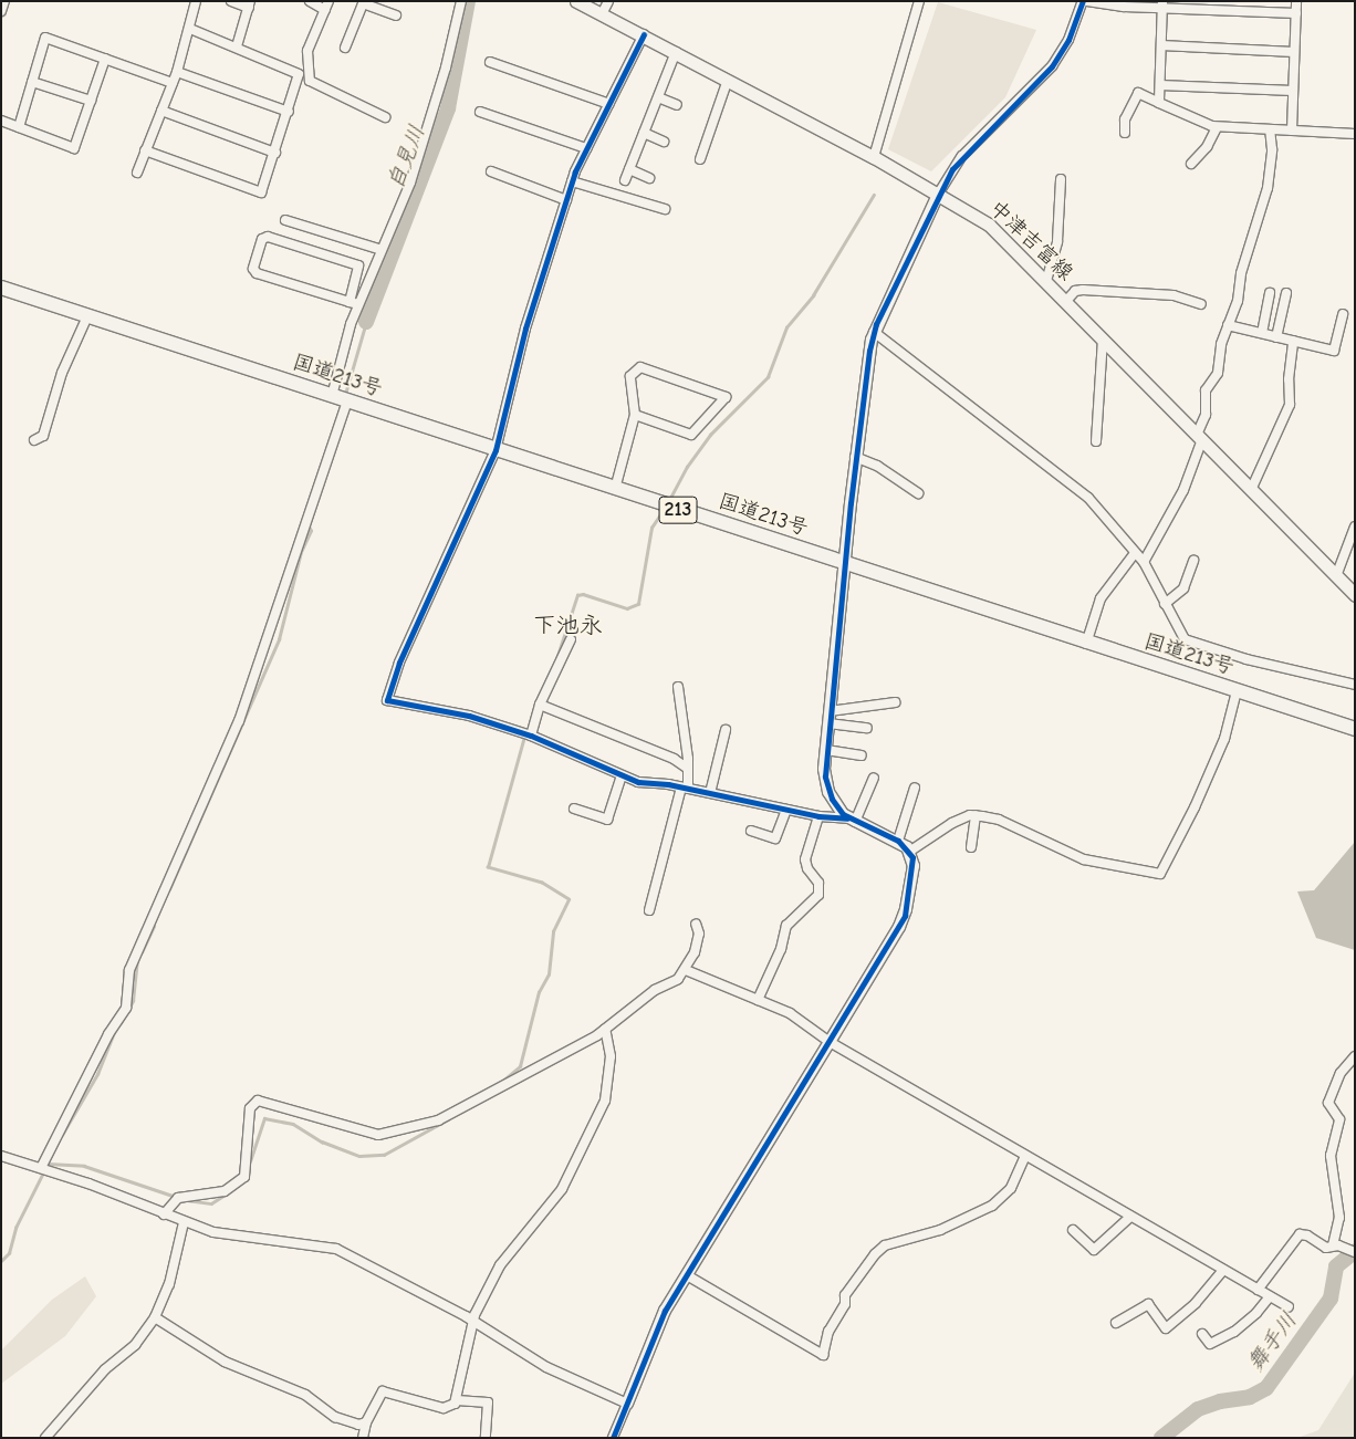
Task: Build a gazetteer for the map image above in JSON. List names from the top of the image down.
{
  "streets": {
    "highway": ["国道213号", "213"],
    "main road": ["中津吉富線"]
  },
  "districts": ["下池永"],
  "water": ["自見川", "舞手川"]
}
